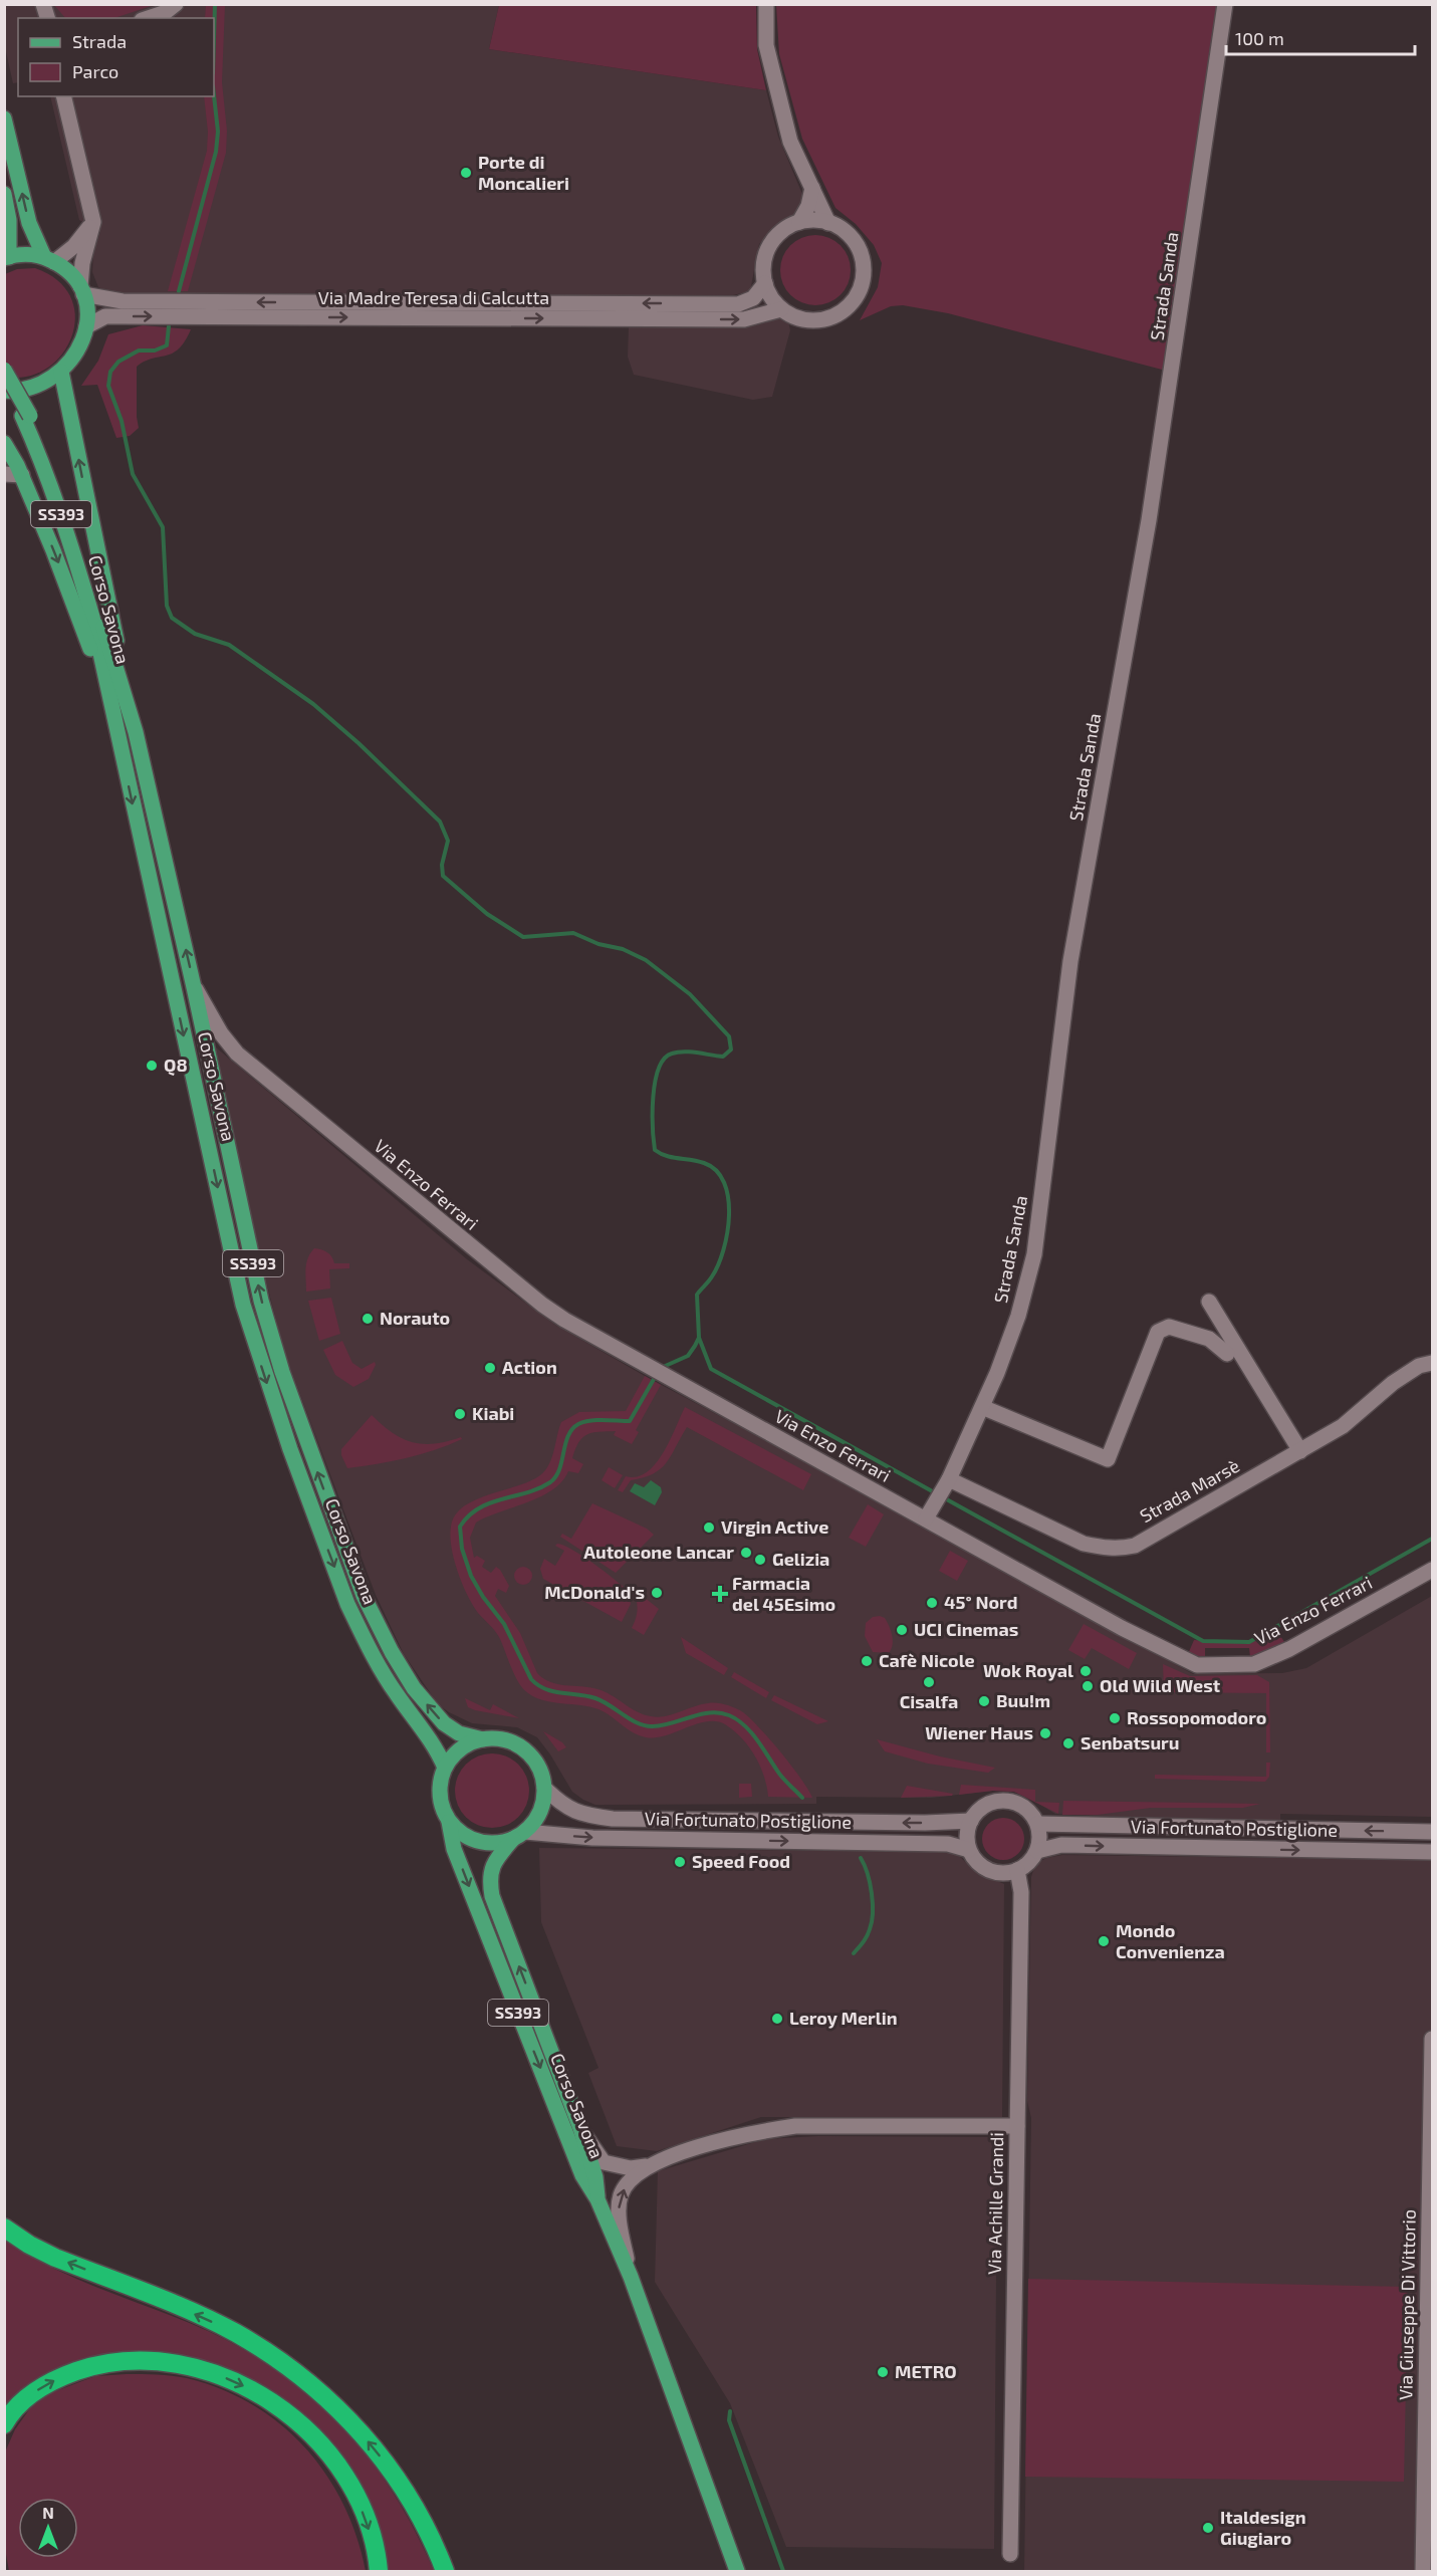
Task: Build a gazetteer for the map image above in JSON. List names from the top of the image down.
{
  "streets": {
    "main road": ["SS393", "Corso Savona"],
    "street": [
      "Strada Sanda",
      "Via Madre Teresa di Calcutta",
      "Via Enzo Ferrari",
      "Strada Marsè",
      "Via Fortunato Postiglione",
      "Via Achille Grandi",
      "Via Giuseppe Di Vittorio"
    ]
  },
  "crossings": [
    ["Strada Sanda", "Via Enzo Ferrari"],
    ["Strada Sanda", "Strada Marsè"],
    ["Corso Savona", "Via Enzo Ferrari"],
    ["Corso Savona", "Via Fortunato Postiglione"],
    ["Via Fortunato Postiglione", "Via Achille Grandi"]
  ],
  "places": {
    "other": [
      "Porte di Moncalieri",
      "Q8",
      "Norauto",
      "Action",
      "Kiabi",
      "Virgin Active",
      "Autoleone Lancar",
      "Gelizia",
      "McDonald's",
      "45° Nord",
      "UCI Cinemas",
      "Cafè Nicole",
      "Wok Royal",
      "Cisalfa",
      "Old Wild West",
      "Buu!m",
      "Rossopomodoro",
      "Wiener Haus",
      "Senbatsuru",
      "Speed Food",
      "Mondo Convenienza",
      "Leroy Merlin",
      "METRO",
      "Italdesign Giugiaro"
    ],
    "health": ["Farmacia del 45Esimo"]
  },
  "legend": ["Strada", "Parco"],
  "scale_bar": "100 m",
  "north": "top"
}
